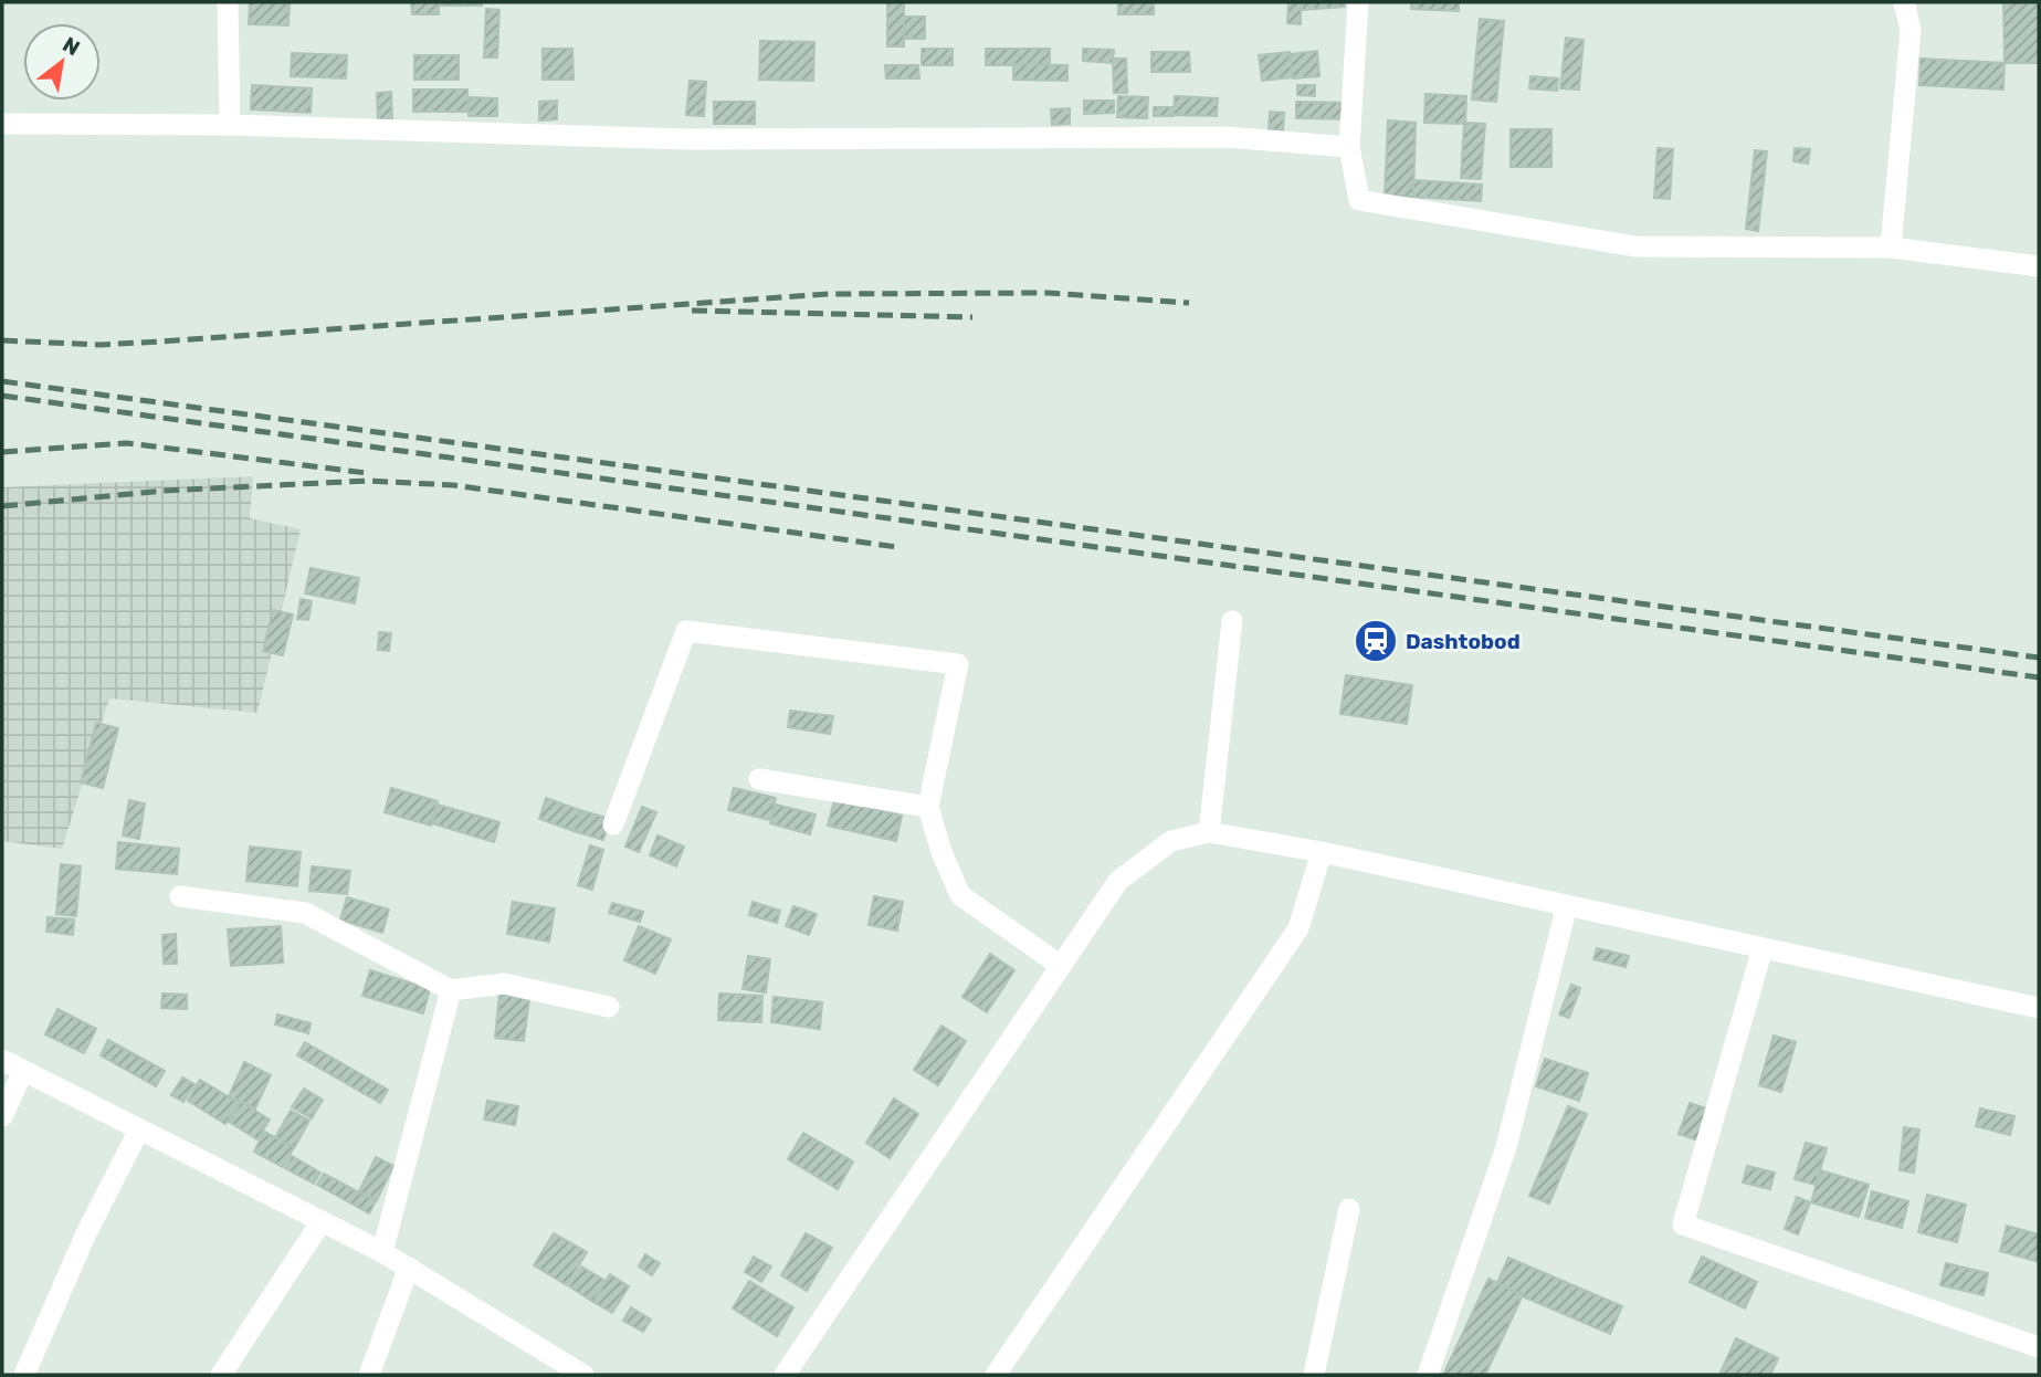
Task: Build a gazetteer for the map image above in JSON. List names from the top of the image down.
{
  "places": {
    "station": ["Dashtobod"]
  },
  "north": "top right"
}
